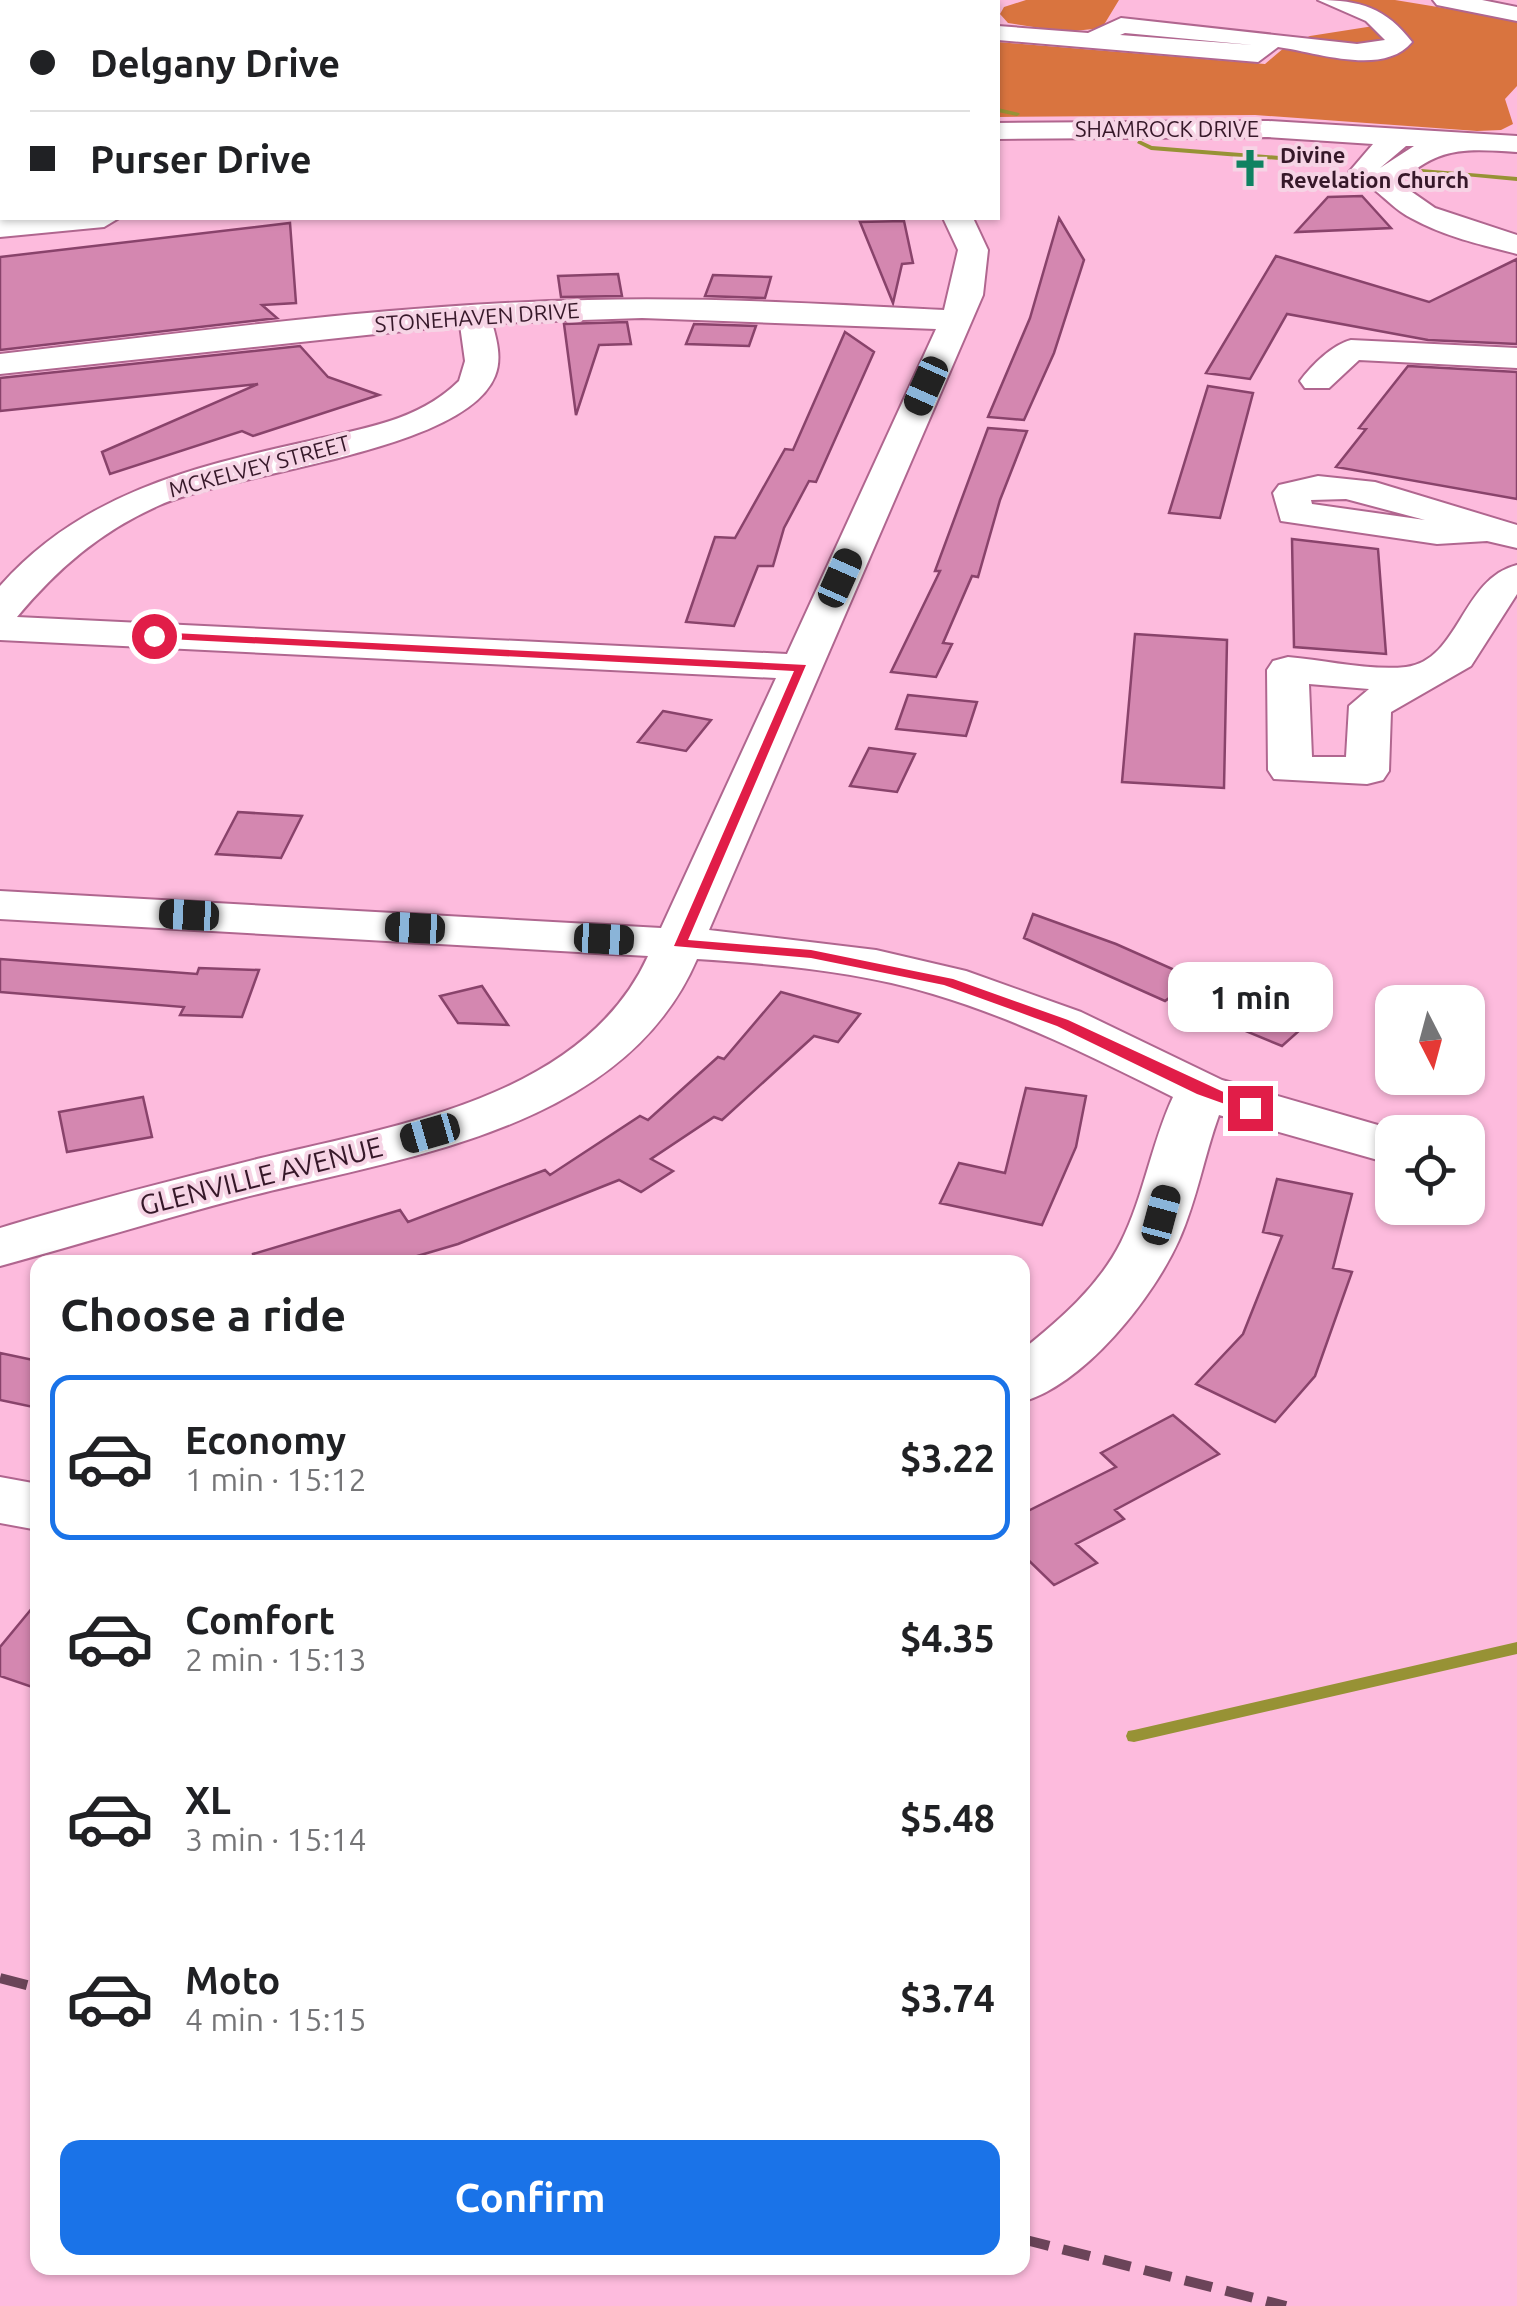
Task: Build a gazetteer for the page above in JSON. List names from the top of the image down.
{
  "streets": {
    "street": [
      "SHAMROCK DRIVE",
      "STONEHAVEN DRIVE",
      "MCKELVEY STREET",
      "GLENVILLE AVENUE"
    ]
  },
  "crossings": [
    ["STONEHAVEN DRIVE", "MCKELVEY STREET"],
    ["STONEHAVEN DRIVE", "GLENVILLE AVENUE"]
  ],
  "places": {
    "church": ["Divine Revelation Church"]
  },
  "north": "bottom",
  "page": {
    "banner": ["Delgany Drive", "Purser Drive"],
    "bubble": "1 min",
    "heading": "Choose a ride",
    "list": [
      {
        "name": "Economy",
        "note": "1 min · 15:12",
        "value": "$3.22"
      },
      {
        "name": "Comfort",
        "note": "2 min · 15:13",
        "value": "$4.35"
      },
      {
        "name": "XL",
        "note": "3 min · 15:14",
        "value": "$5.48"
      },
      {
        "name": "Moto",
        "note": "4 min · 15:15",
        "value": "$3.74"
      }
    ],
    "buttons": "Confirm"
  }
}
